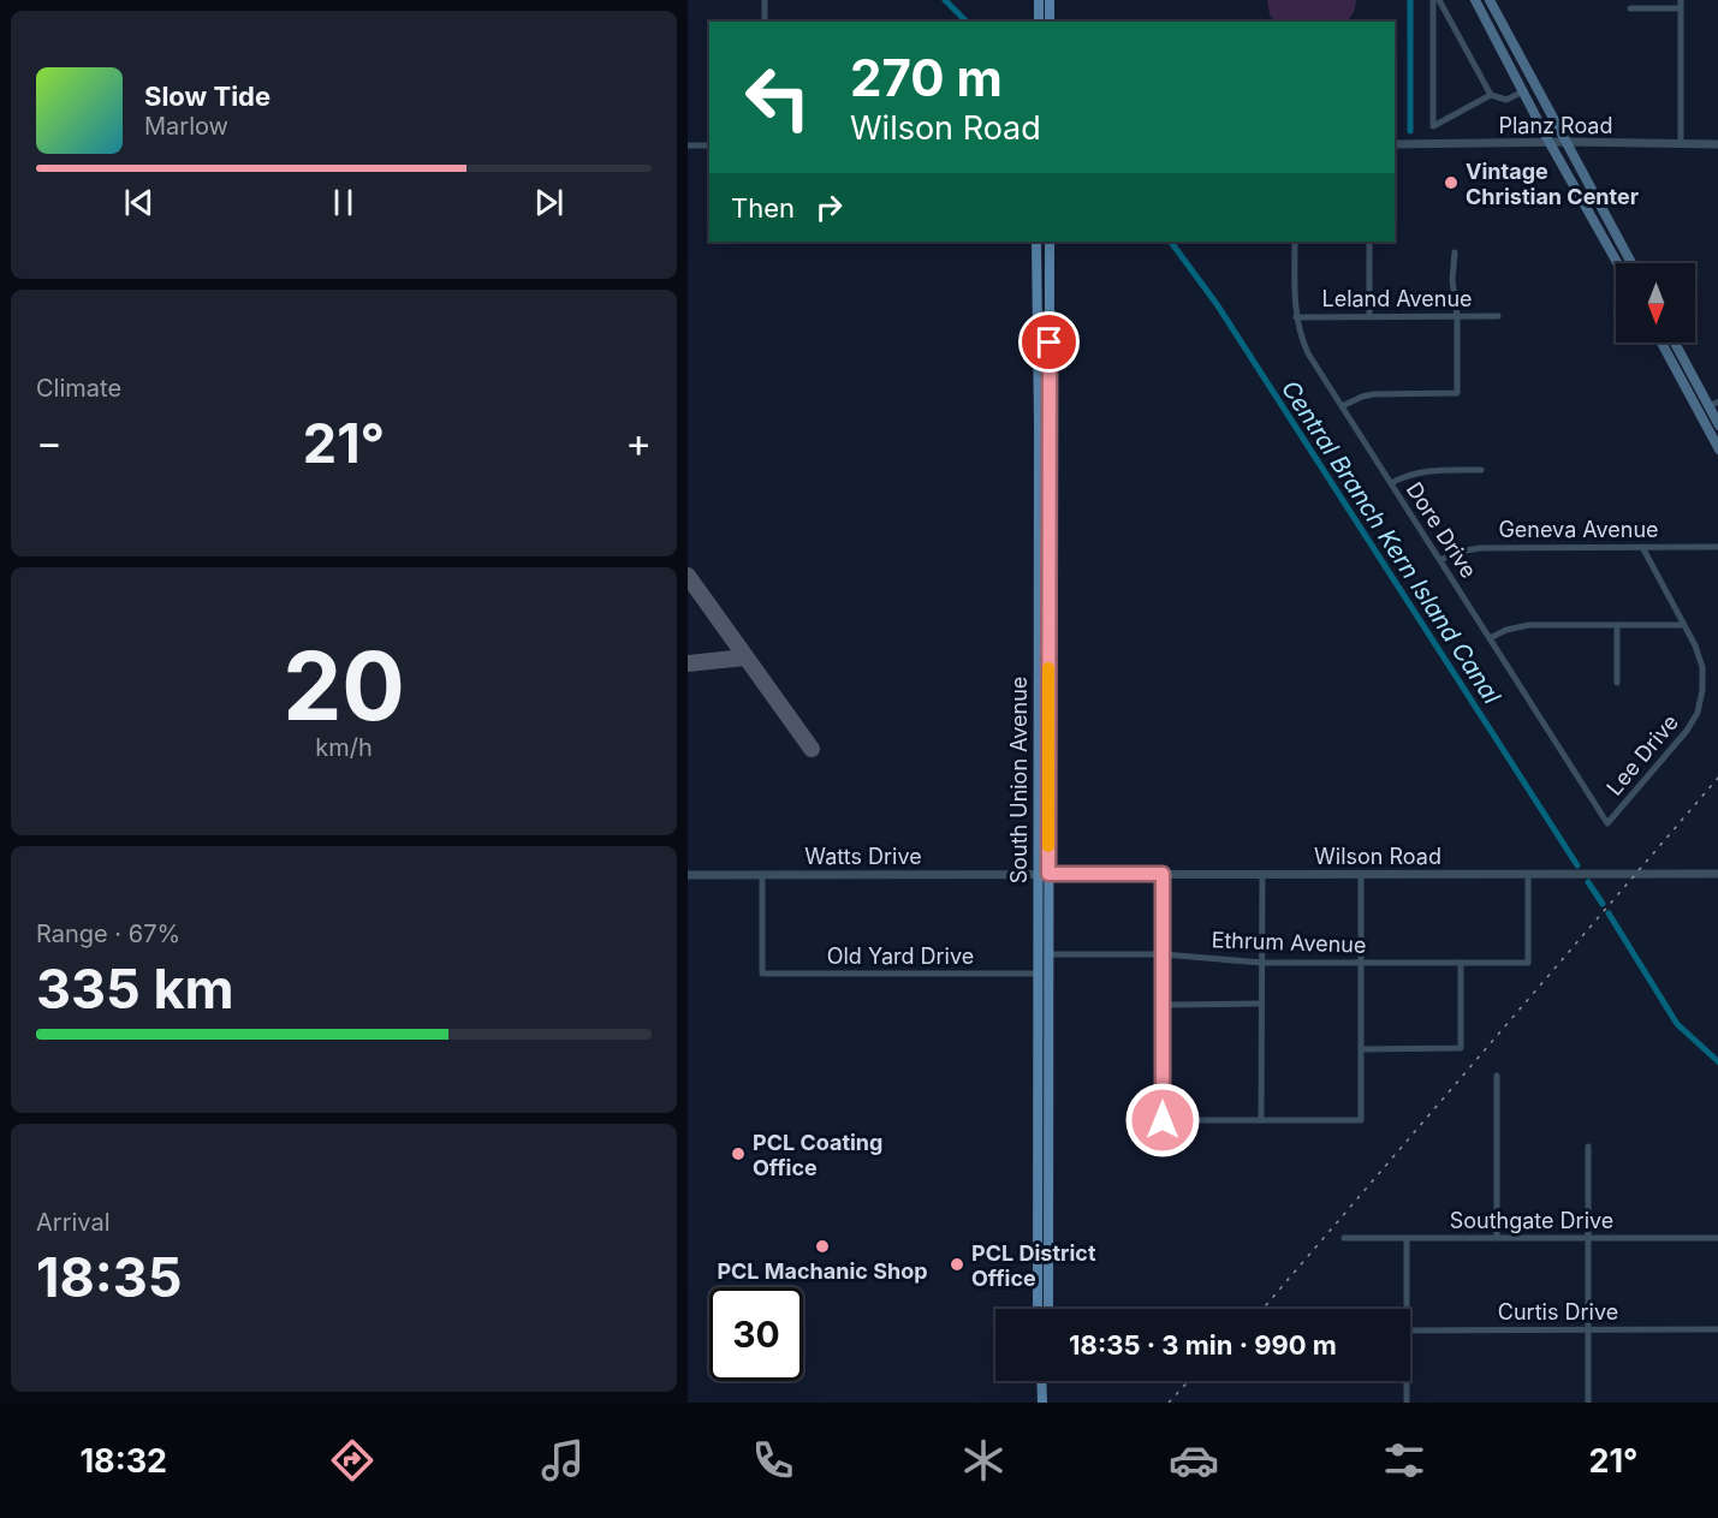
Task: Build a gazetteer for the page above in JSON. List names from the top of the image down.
{
  "streets": {
    "main road": ["South Union Avenue"],
    "street": [
      "Planz Road",
      "Leland Avenue",
      "Geneva Avenue",
      "Dore Drive",
      "Lee Drive",
      "Watts Drive",
      "Wilson Road",
      "Ethrum Avenue",
      "Old Yard Drive",
      "Southgate Drive",
      "Curtis Drive"
    ]
  },
  "crossings": [
    ["Leland Avenue", "Dore Drive"],
    ["Geneva Avenue", "Dore Drive"],
    ["Geneva Avenue", "Lee Drive"],
    ["Dore Drive", "Lee Drive"],
    ["South Union Avenue", "Watts Drive"],
    ["South Union Avenue", "Wilson Road"],
    ["South Union Avenue", "Ethrum Avenue"],
    ["South Union Avenue", "Old Yard Drive"],
    ["Watts Drive", "Wilson Road"],
    ["Watts Drive", "Old Yard Drive"],
    ["Wilson Road", "Ethrum Avenue"]
  ],
  "water": ["Central Branch Kern Island Canal"],
  "places": [
    "Vintage Christian Center",
    "PCL Coating Office",
    "PCL Machanic Shop",
    "PCL District Office"
  ],
  "north": "bottom",
  "page": {
    "turn": ["270 m", "Wilson Road"],
    "song": ["Slow Tide", "Marlow"],
    "then": "Then",
    "tile": [
      "Climate",
      ["20", "km/h"],
      ["Range · 67%", "335 km"],
      ["Arrival", "18:35"]
    ],
    "heat": ["−", "21°", "+"],
    "limit": "30",
    "trip": "18:35 · 3 min · 990 m",
    "tabs": ["18:32", "21°"]
  }
}
